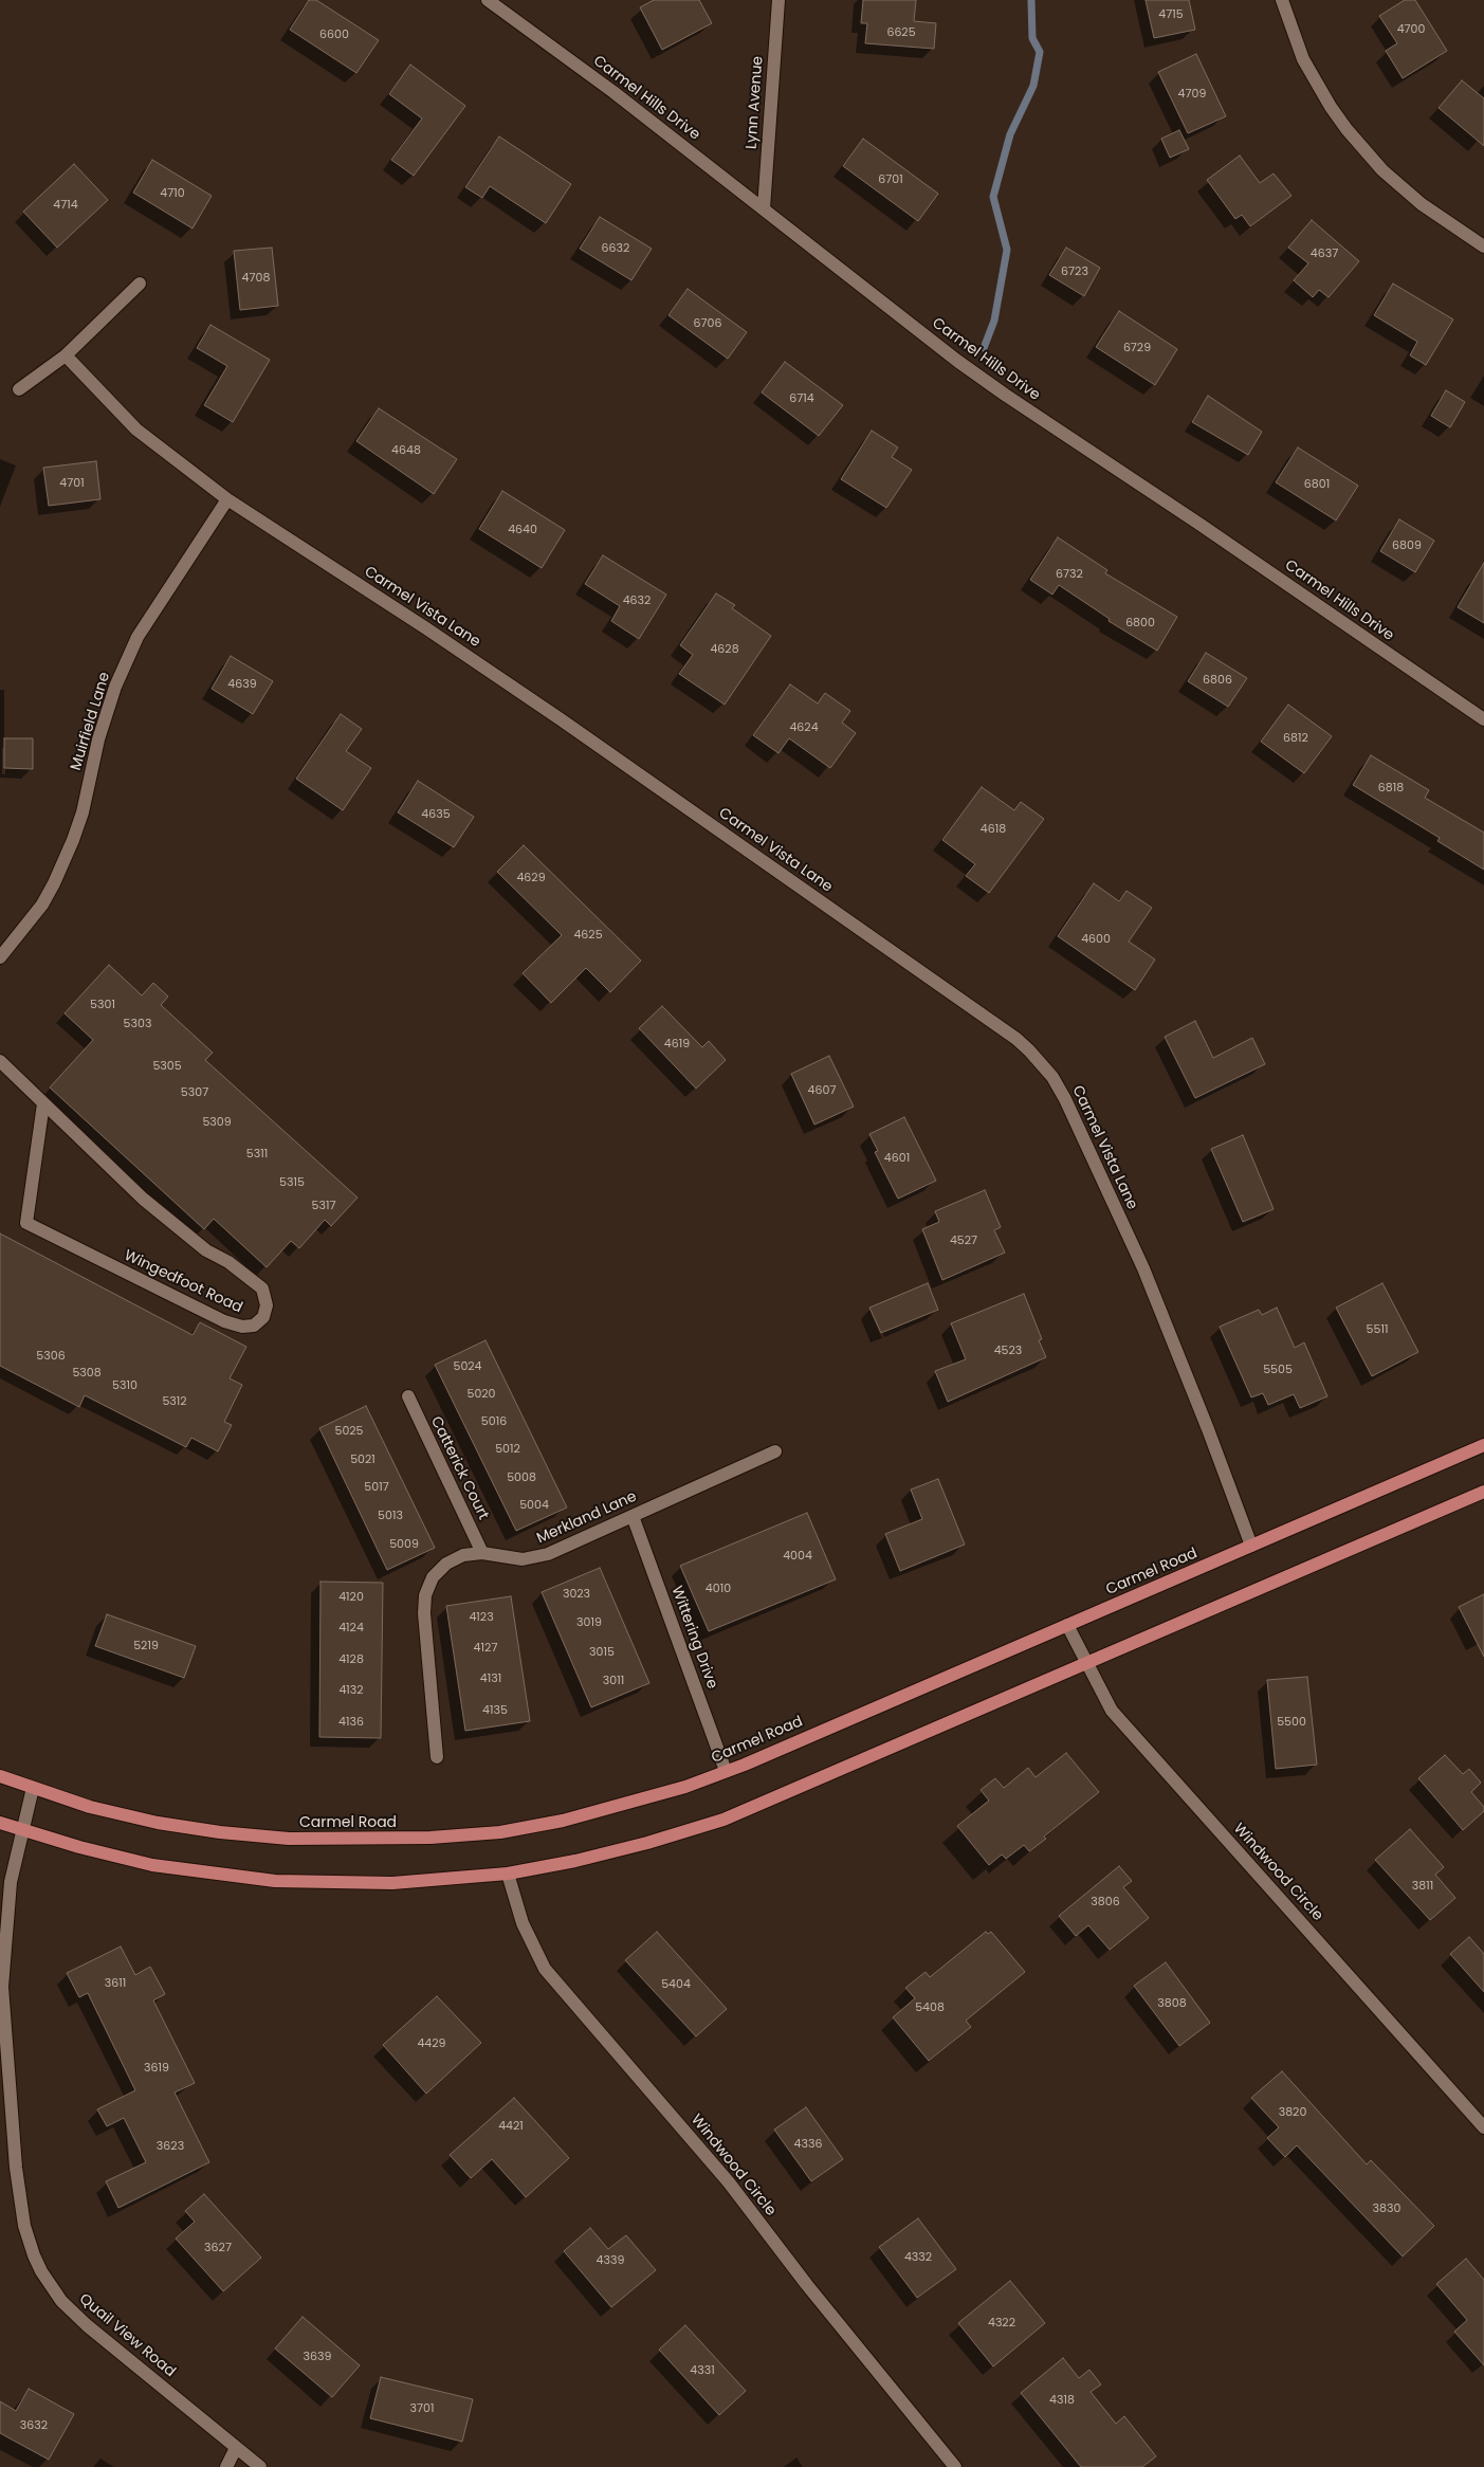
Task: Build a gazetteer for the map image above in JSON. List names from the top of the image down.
{
  "streets": {
    "main road": ["Carmel Road"],
    "street": [
      "Carmel Hills Drive",
      "Lynn Avenue",
      "Carmel Vista Lane",
      "Muirfield Lane",
      "Wingedfoot Road",
      "Catterick Court",
      "Merkland Lane",
      "Wittering Drive",
      "Windwood Circle",
      "Quail View Road"
    ]
  },
  "crossings": [
    ["Carmel Hills Drive", "Lynn Avenue"],
    ["Carmel Vista Lane", "Muirfield Lane"],
    ["Carmel Vista Lane", "Carmel Road"],
    ["Catterick Court", "Merkland Lane"],
    ["Merkland Lane", "Wittering Drive"],
    ["Carmel Road", "Wittering Drive"],
    ["Carmel Road", "Windwood Circle"],
    ["Carmel Road", "Quail View Road"]
  ],
  "house_numbers": [
    "4715",
    "4700",
    "6625",
    "6600",
    "4709",
    "6701",
    "4710",
    "4714",
    "6632",
    "4637",
    "6723",
    "4708",
    "6706",
    "6729",
    "6714",
    "4648",
    "4701",
    "6801",
    "4640",
    "6809",
    "6732",
    "4632",
    "6800",
    "4628",
    "6806",
    "4639",
    "4624",
    "6812",
    "6818",
    "4635",
    "4618",
    "4629",
    "4625",
    "4600",
    "5301",
    "5303",
    "4619",
    "5305",
    "4607",
    "5307",
    "5309",
    "5311",
    "4601",
    "5315",
    "5317",
    "4527",
    "5511",
    "4523",
    "5306",
    "5024",
    "5505",
    "5308",
    "5310",
    "5020",
    "5312",
    "5016",
    "5025",
    "5012",
    "5021",
    "5008",
    "5017",
    "5004",
    "5013",
    "5009",
    "4004",
    "4010",
    "3023",
    "4120",
    "4123",
    "3019",
    "4124",
    "5219",
    "4127",
    "3015",
    "4128",
    "4131",
    "3011",
    "4132",
    "4135",
    "4136",
    "5500",
    "3811",
    "3806",
    "3611",
    "5404",
    "3808",
    "5408",
    "4429",
    "3619",
    "3820",
    "4421",
    "4336",
    "3623",
    "3830",
    "3627",
    "4332",
    "4339",
    "4322",
    "3639",
    "4331",
    "4318",
    "3701",
    "3632"
  ]
}
